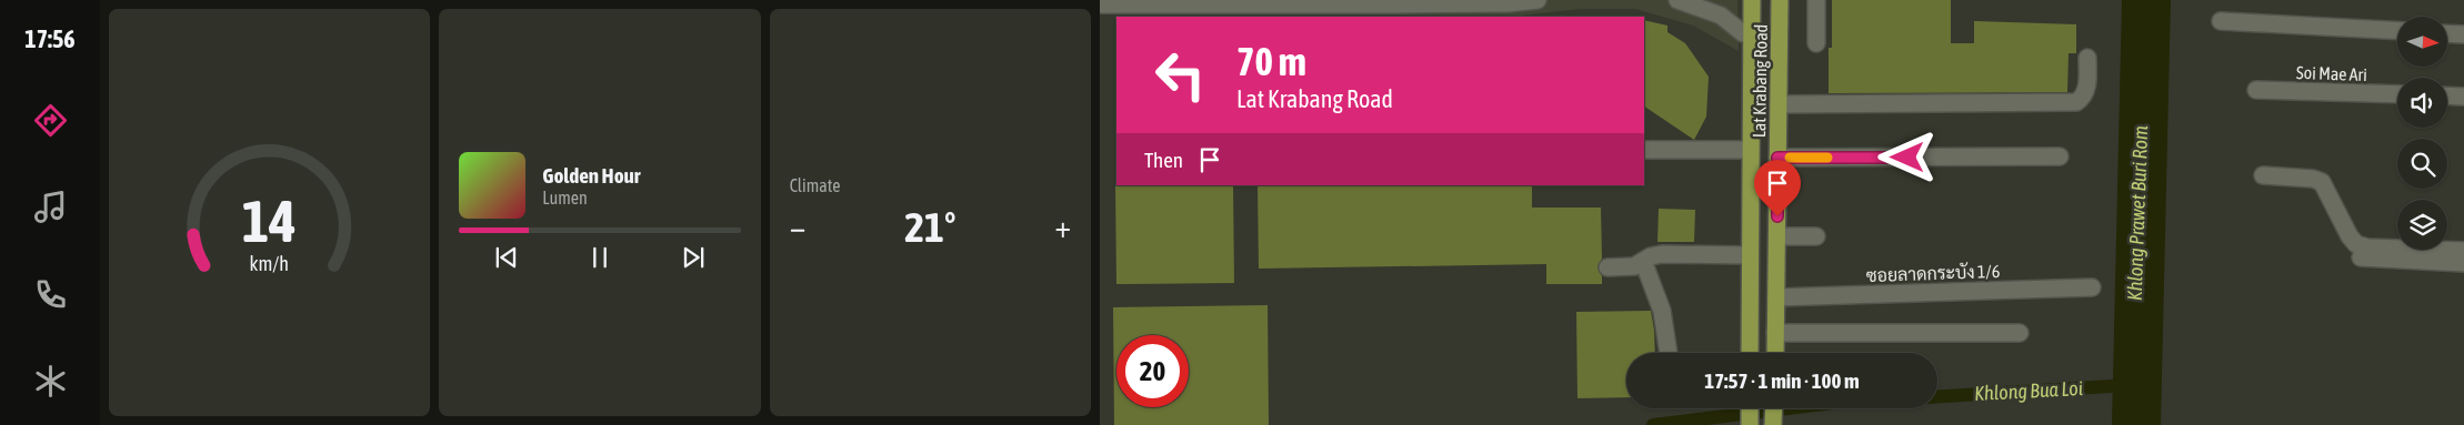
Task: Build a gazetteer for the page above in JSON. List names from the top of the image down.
{
  "streets": {
    "main road": ["Lat Krabang Road"],
    "street": ["Soi Mae Ari", "ซอยลาดกระบัง 1/6"]
  },
  "crossings": [
    ["Lat Krabang Road", "ซอยลาดกระบัง 1/6"]
  ],
  "water": ["Khlong Prawet Buri Rom", "Khlong Bua Loi"],
  "north": "right",
  "page": {
    "tabs": "17:56",
    "tile": "Climate",
    "turn": ["70 m", "Lat Krabang Road"],
    "then": "Then",
    "song": ["Golden Hour", "Lumen"],
    "heat": ["−", "21°", "+"],
    "limit": "20",
    "trip": "17:57 · 1 min · 100 m",
    "gauge": ["14", "km/h"]
  }
}
